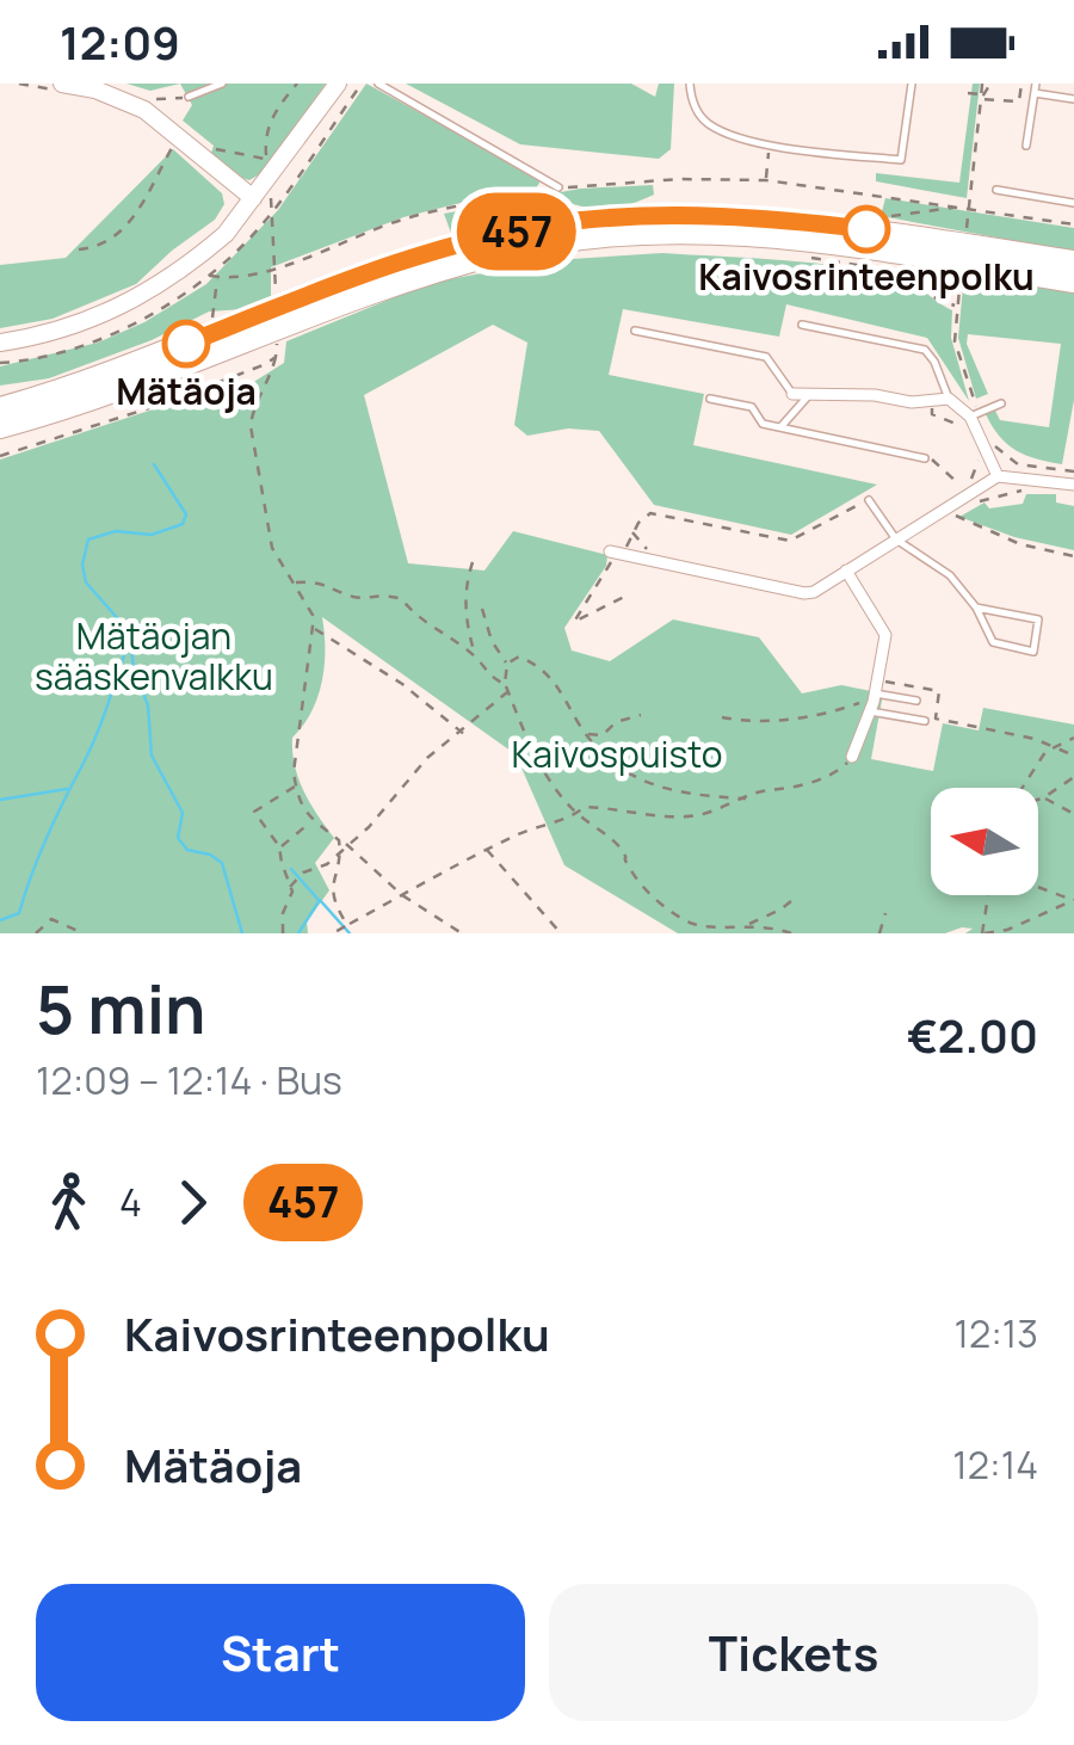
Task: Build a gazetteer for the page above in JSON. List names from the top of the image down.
{
  "parks": ["Mätäojan sääskenvalkku", "Kaivospuisto"],
  "places": ["Kaivosrinteenpolku", "Mätäoja"],
  "lines": ["bus line 457"],
  "north": "left",
  "page": {
    "status": "12:09",
    "on_map": "457",
    "heading": ["5 min", "12:09 – 12:14 · Bus", "€2.00"],
    "legs": ["4", "457"],
    "list": [
      {
        "name": "Kaivosrinteenpolku",
        "value": "12:13"
      },
      {
        "name": "Mätäoja",
        "value": "12:14"
      }
    ],
    "buttons": ["Start", "Tickets"]
  }
}
